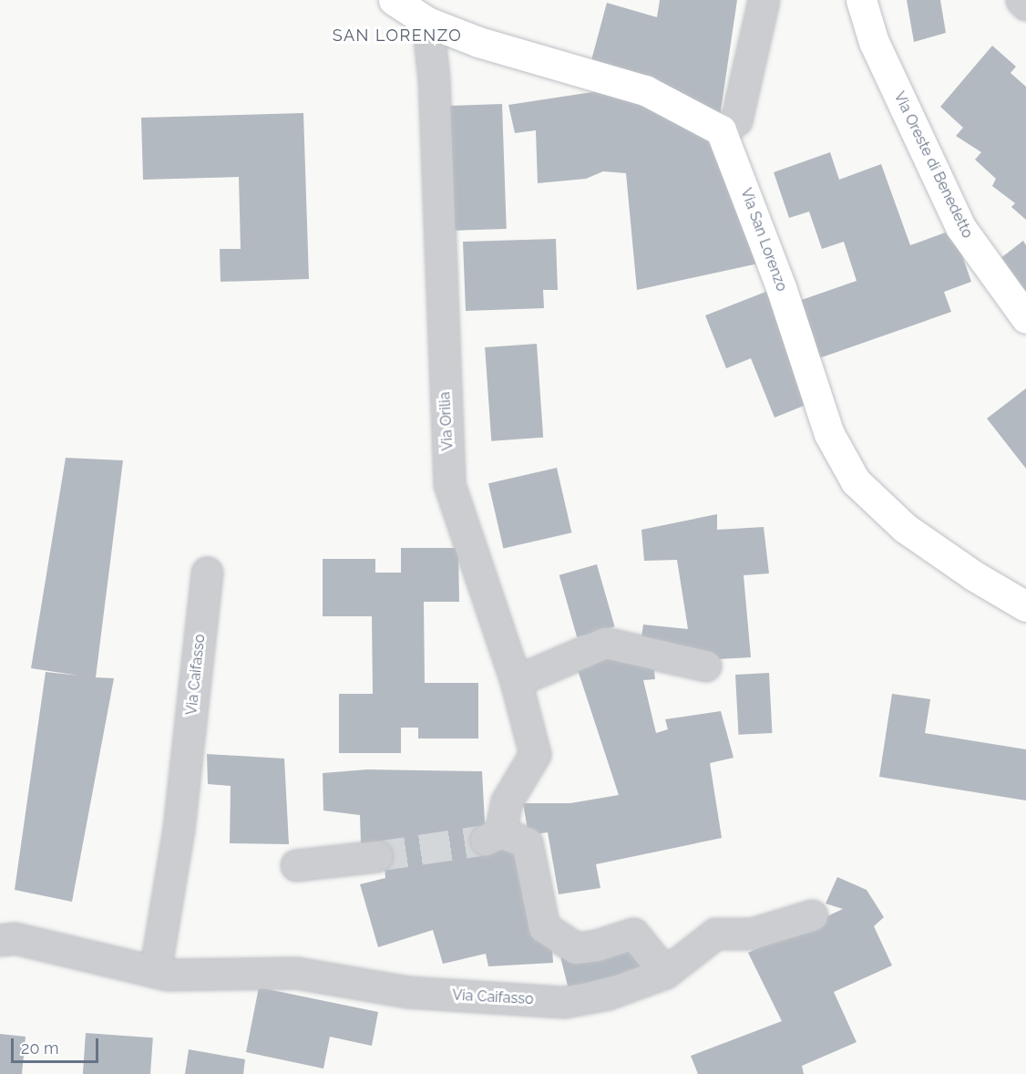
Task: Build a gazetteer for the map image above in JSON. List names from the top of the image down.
{
  "streets": {
    "street": [
      "Via Oreste di Benedetto",
      "Via San Lorenzo",
      "Via Orilia",
      "Via Caifasso"
    ]
  },
  "crossings": [
    ["Via Orilia", "Via Caifasso"]
  ],
  "districts": ["SAN LORENZO"],
  "scale_bar": "20 m"
}
